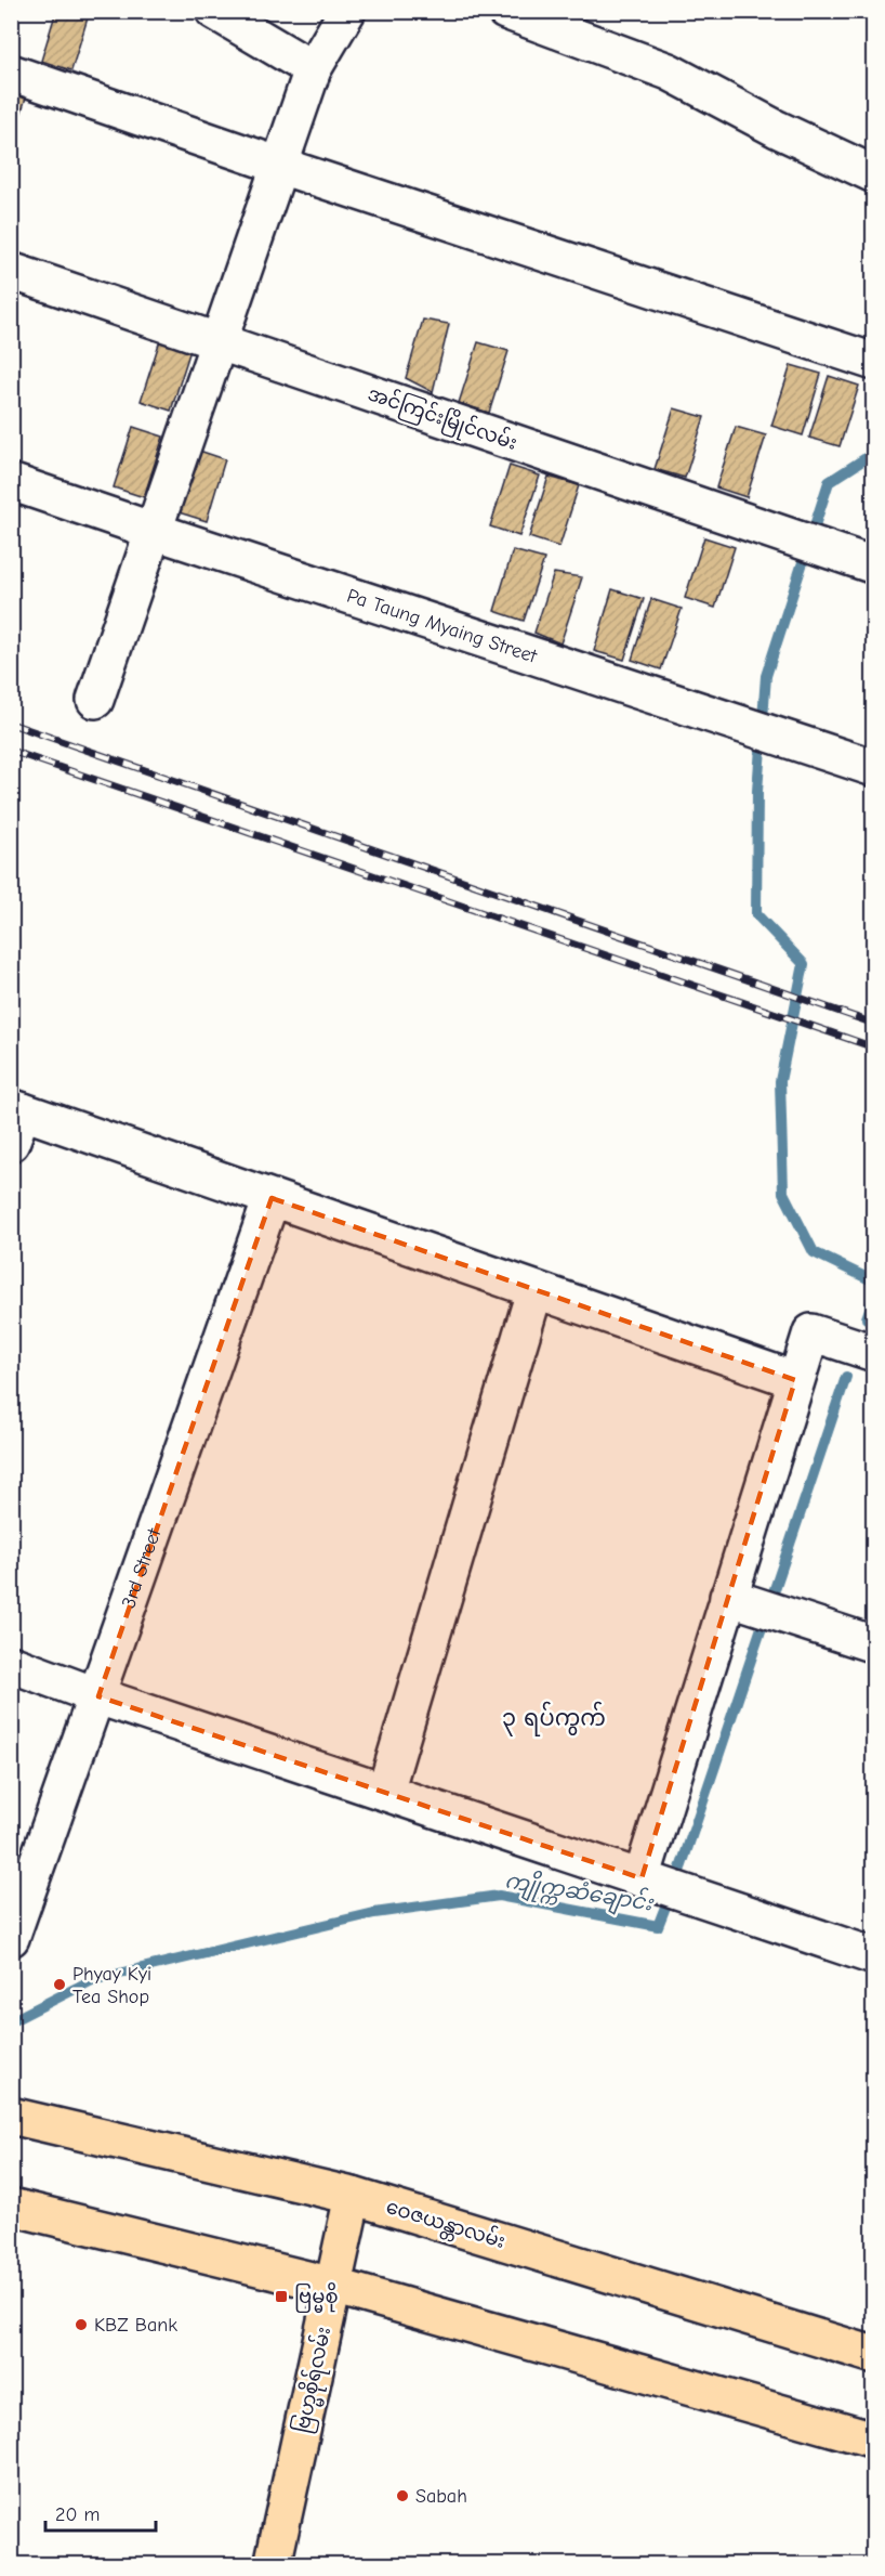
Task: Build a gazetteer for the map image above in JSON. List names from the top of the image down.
{
  "streets": {
    "main road": ["ဝေဇယန္တာလမ်း", "ဗြဟ္မစိုရ်လမ်း"],
    "street": ["အင်ကြင်းမြိုင်လမ်း", "Pa Taung Myaing Street", "3rd Street"]
  },
  "crossings": [
    ["ဝေဇယန္တာလမ်း", "ဗြဟ္မစိုရ်လမ်း"]
  ],
  "districts": ["၃ ရပ်ကွက်"],
  "water": ["ကျိုက္ကဆံချောင်း"],
  "places": {
    "other": ["Phyay Kyi Tea Shop", "KBZ Bank", "Sabah"],
    "transit": ["ဗြမ္မစို"]
  },
  "scale_bar": "20 m"
}
